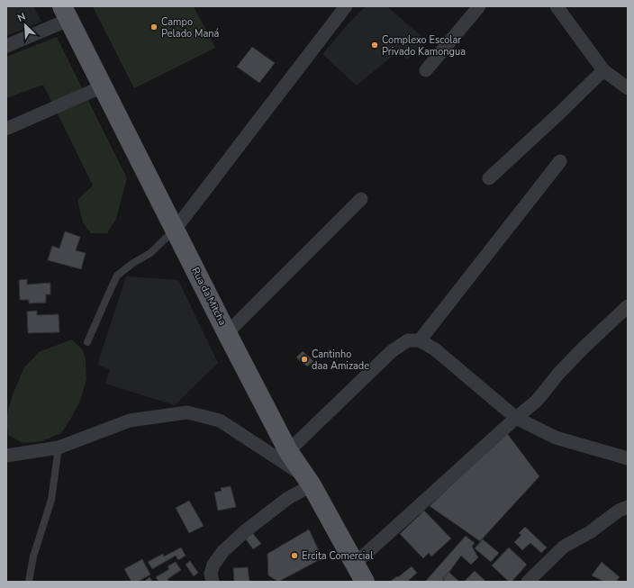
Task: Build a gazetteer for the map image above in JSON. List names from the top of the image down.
{
  "streets": {
    "main road": ["Rua da Mitcha"]
  },
  "places": [
    "Campo Pelado Maná",
    "Complexo Escolar Privado Kamongua",
    "Cantinho daa Amizade",
    "Ercita Comercial"
  ],
  "north": "top left"
}
